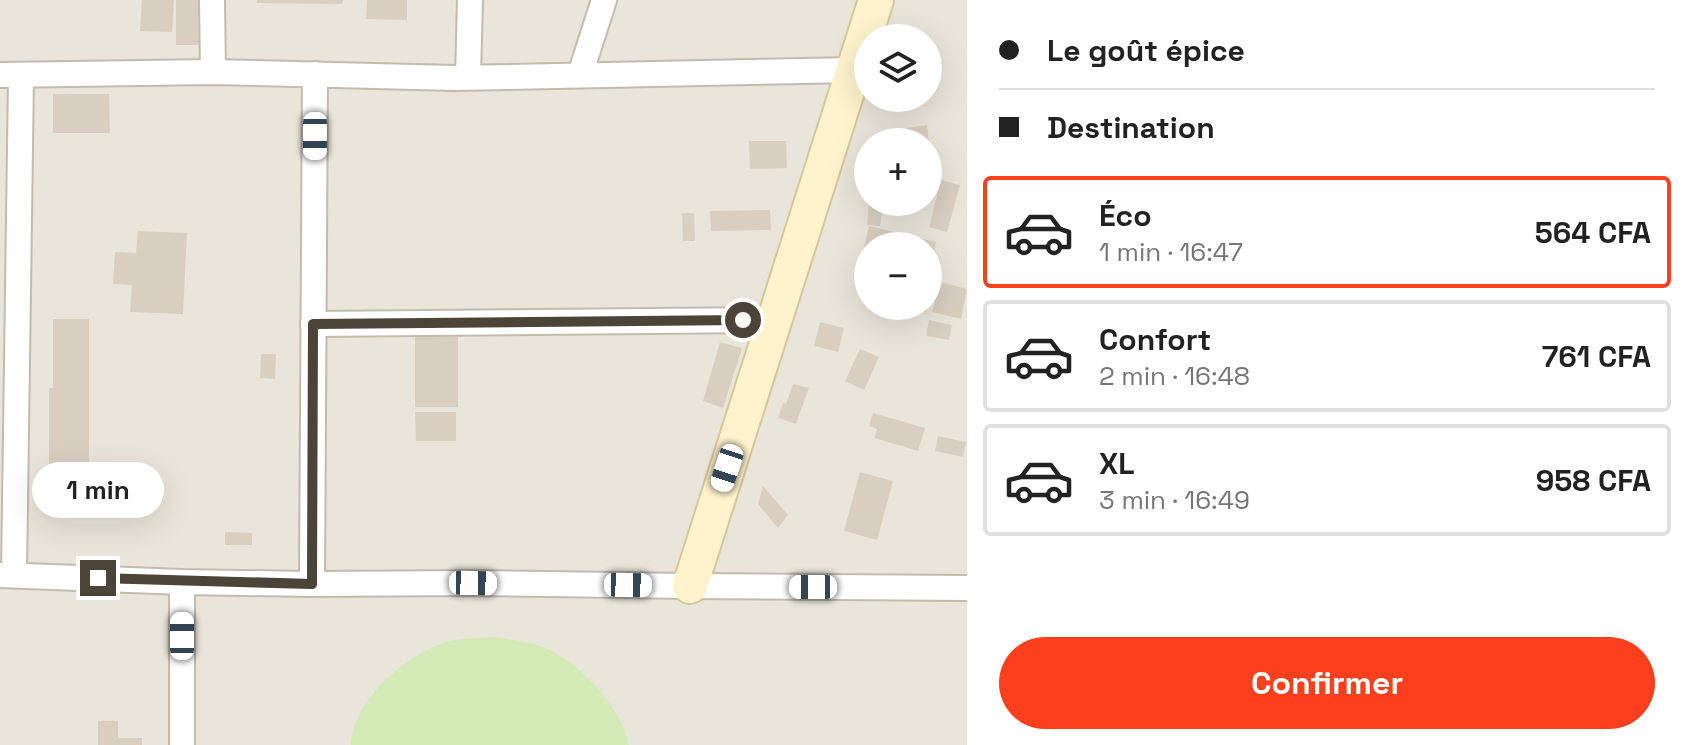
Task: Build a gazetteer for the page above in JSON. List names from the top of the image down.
{
  "page": {
    "banner": ["Le goût épice", "Destination"],
    "map_buttons": ["+", "−"],
    "list": [
      {
        "name": "Éco",
        "note": "1 min · 16:47",
        "value": "564 CFA"
      },
      {
        "name": "Confort",
        "note": "2 min · 16:48",
        "value": "761 CFA"
      },
      {
        "name": "XL",
        "note": "3 min · 16:49",
        "value": "958 CFA"
      }
    ],
    "bubble": "1 min",
    "buttons": "Confirmer"
  }
}
